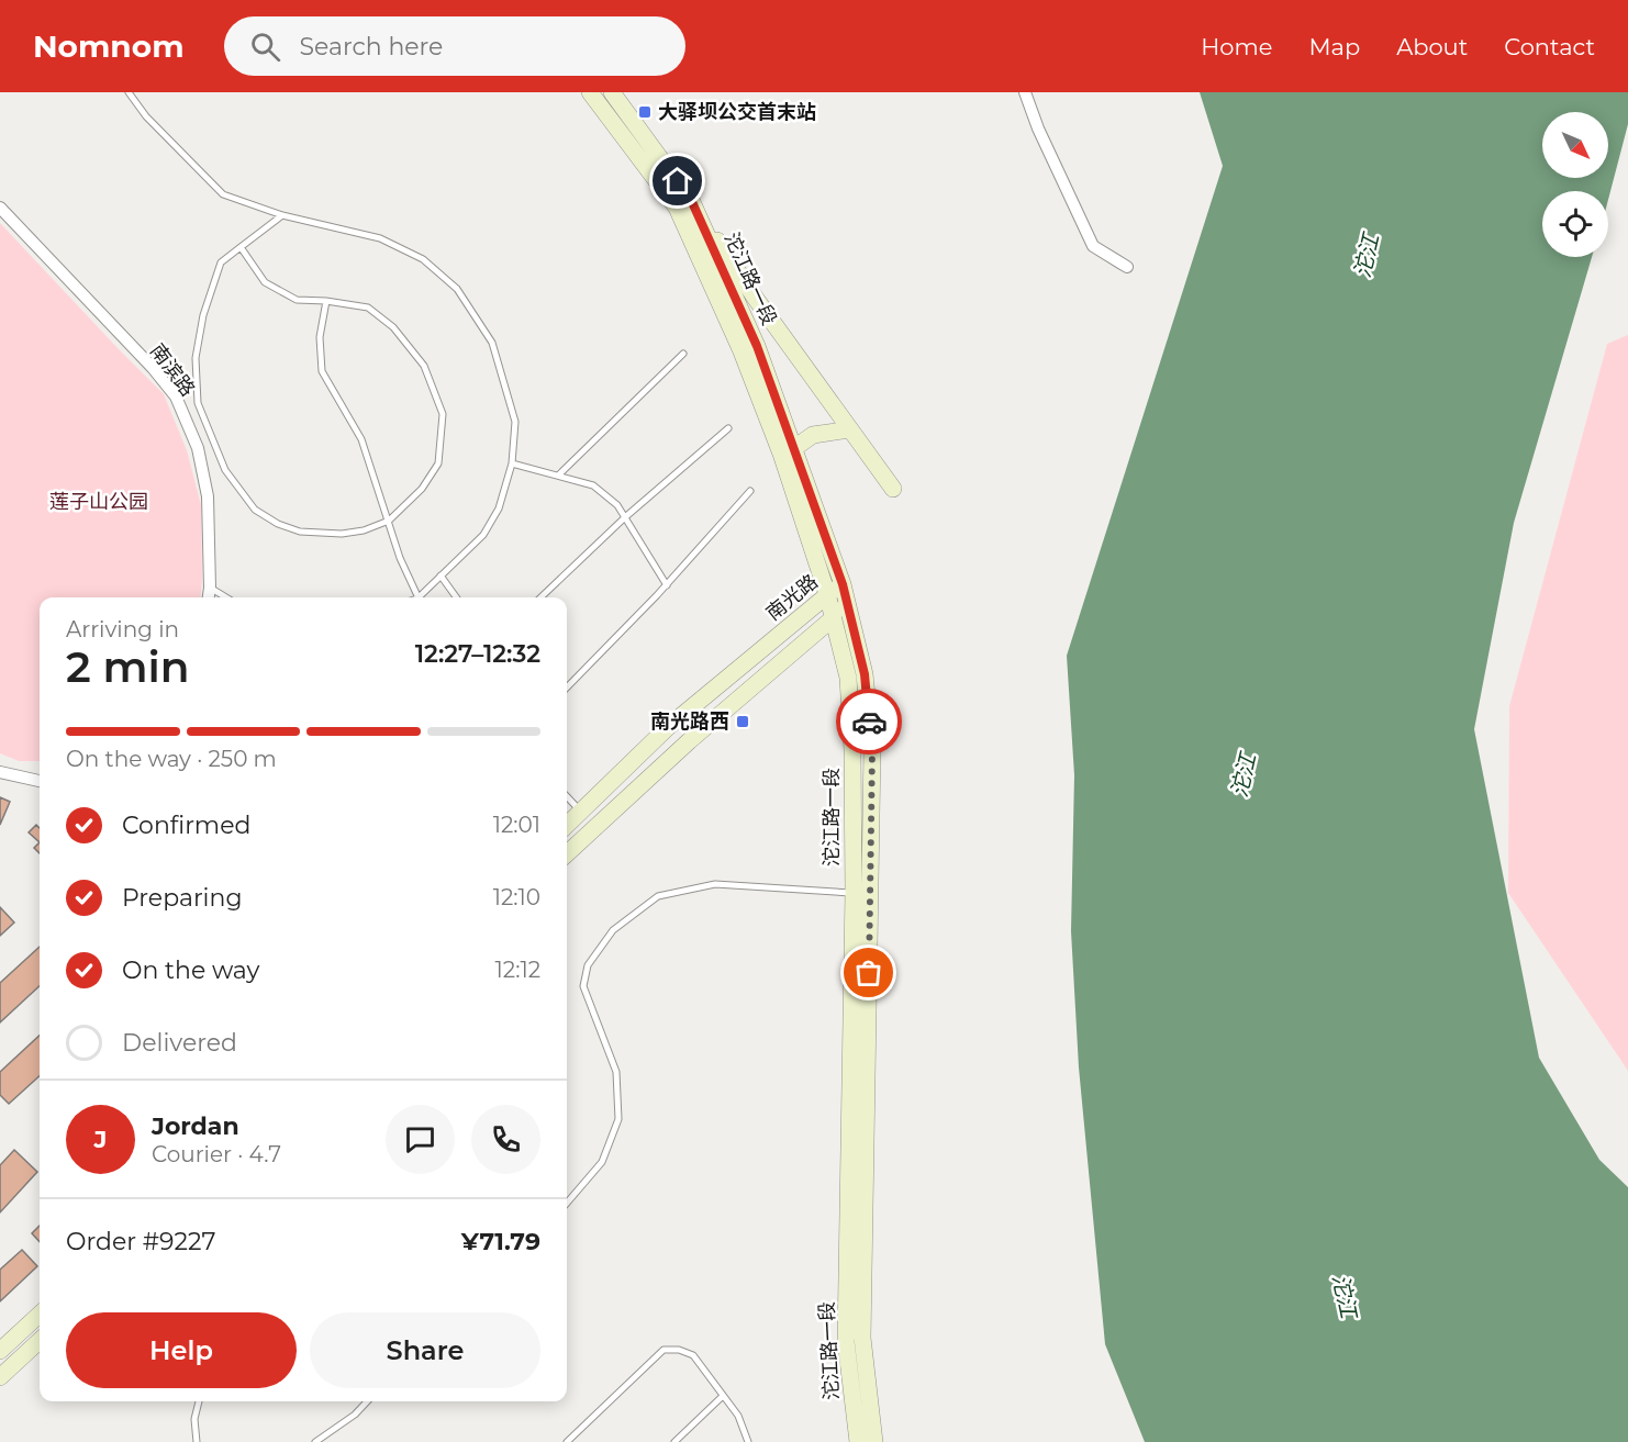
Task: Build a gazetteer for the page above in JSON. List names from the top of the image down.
{
  "streets": {
    "street": ["沱江路一段", "南滨路", "南光路"]
  },
  "crossings": [
    ["沱江路一段", "南光路"]
  ],
  "water": ["沱江"],
  "parks": ["莲子山公园"],
  "places": {
    "transit": ["大驿坝公交首末站", "南光路西"]
  },
  "north": "bottom right",
  "page": {
    "header": "Nomnom",
    "search": "Search here",
    "nav": [
      "Home",
      "Map",
      "About",
      "Contact"
    ],
    "heading": ["2 min", "Arriving in", "12:27–12:32"],
    "panel": [
      "Jordan",
      "Courier · 4.7",
      "Order #9227",
      "¥71.79"
    ],
    "bar": "On the way · 250 m",
    "list": [
      ["Confirmed", "12:01"],
      ["Preparing", "12:10"],
      ["On the way", "12:12"],
      "Delivered"
    ],
    "round": "J",
    "buttons": ["Help", "Share"]
  }
}
